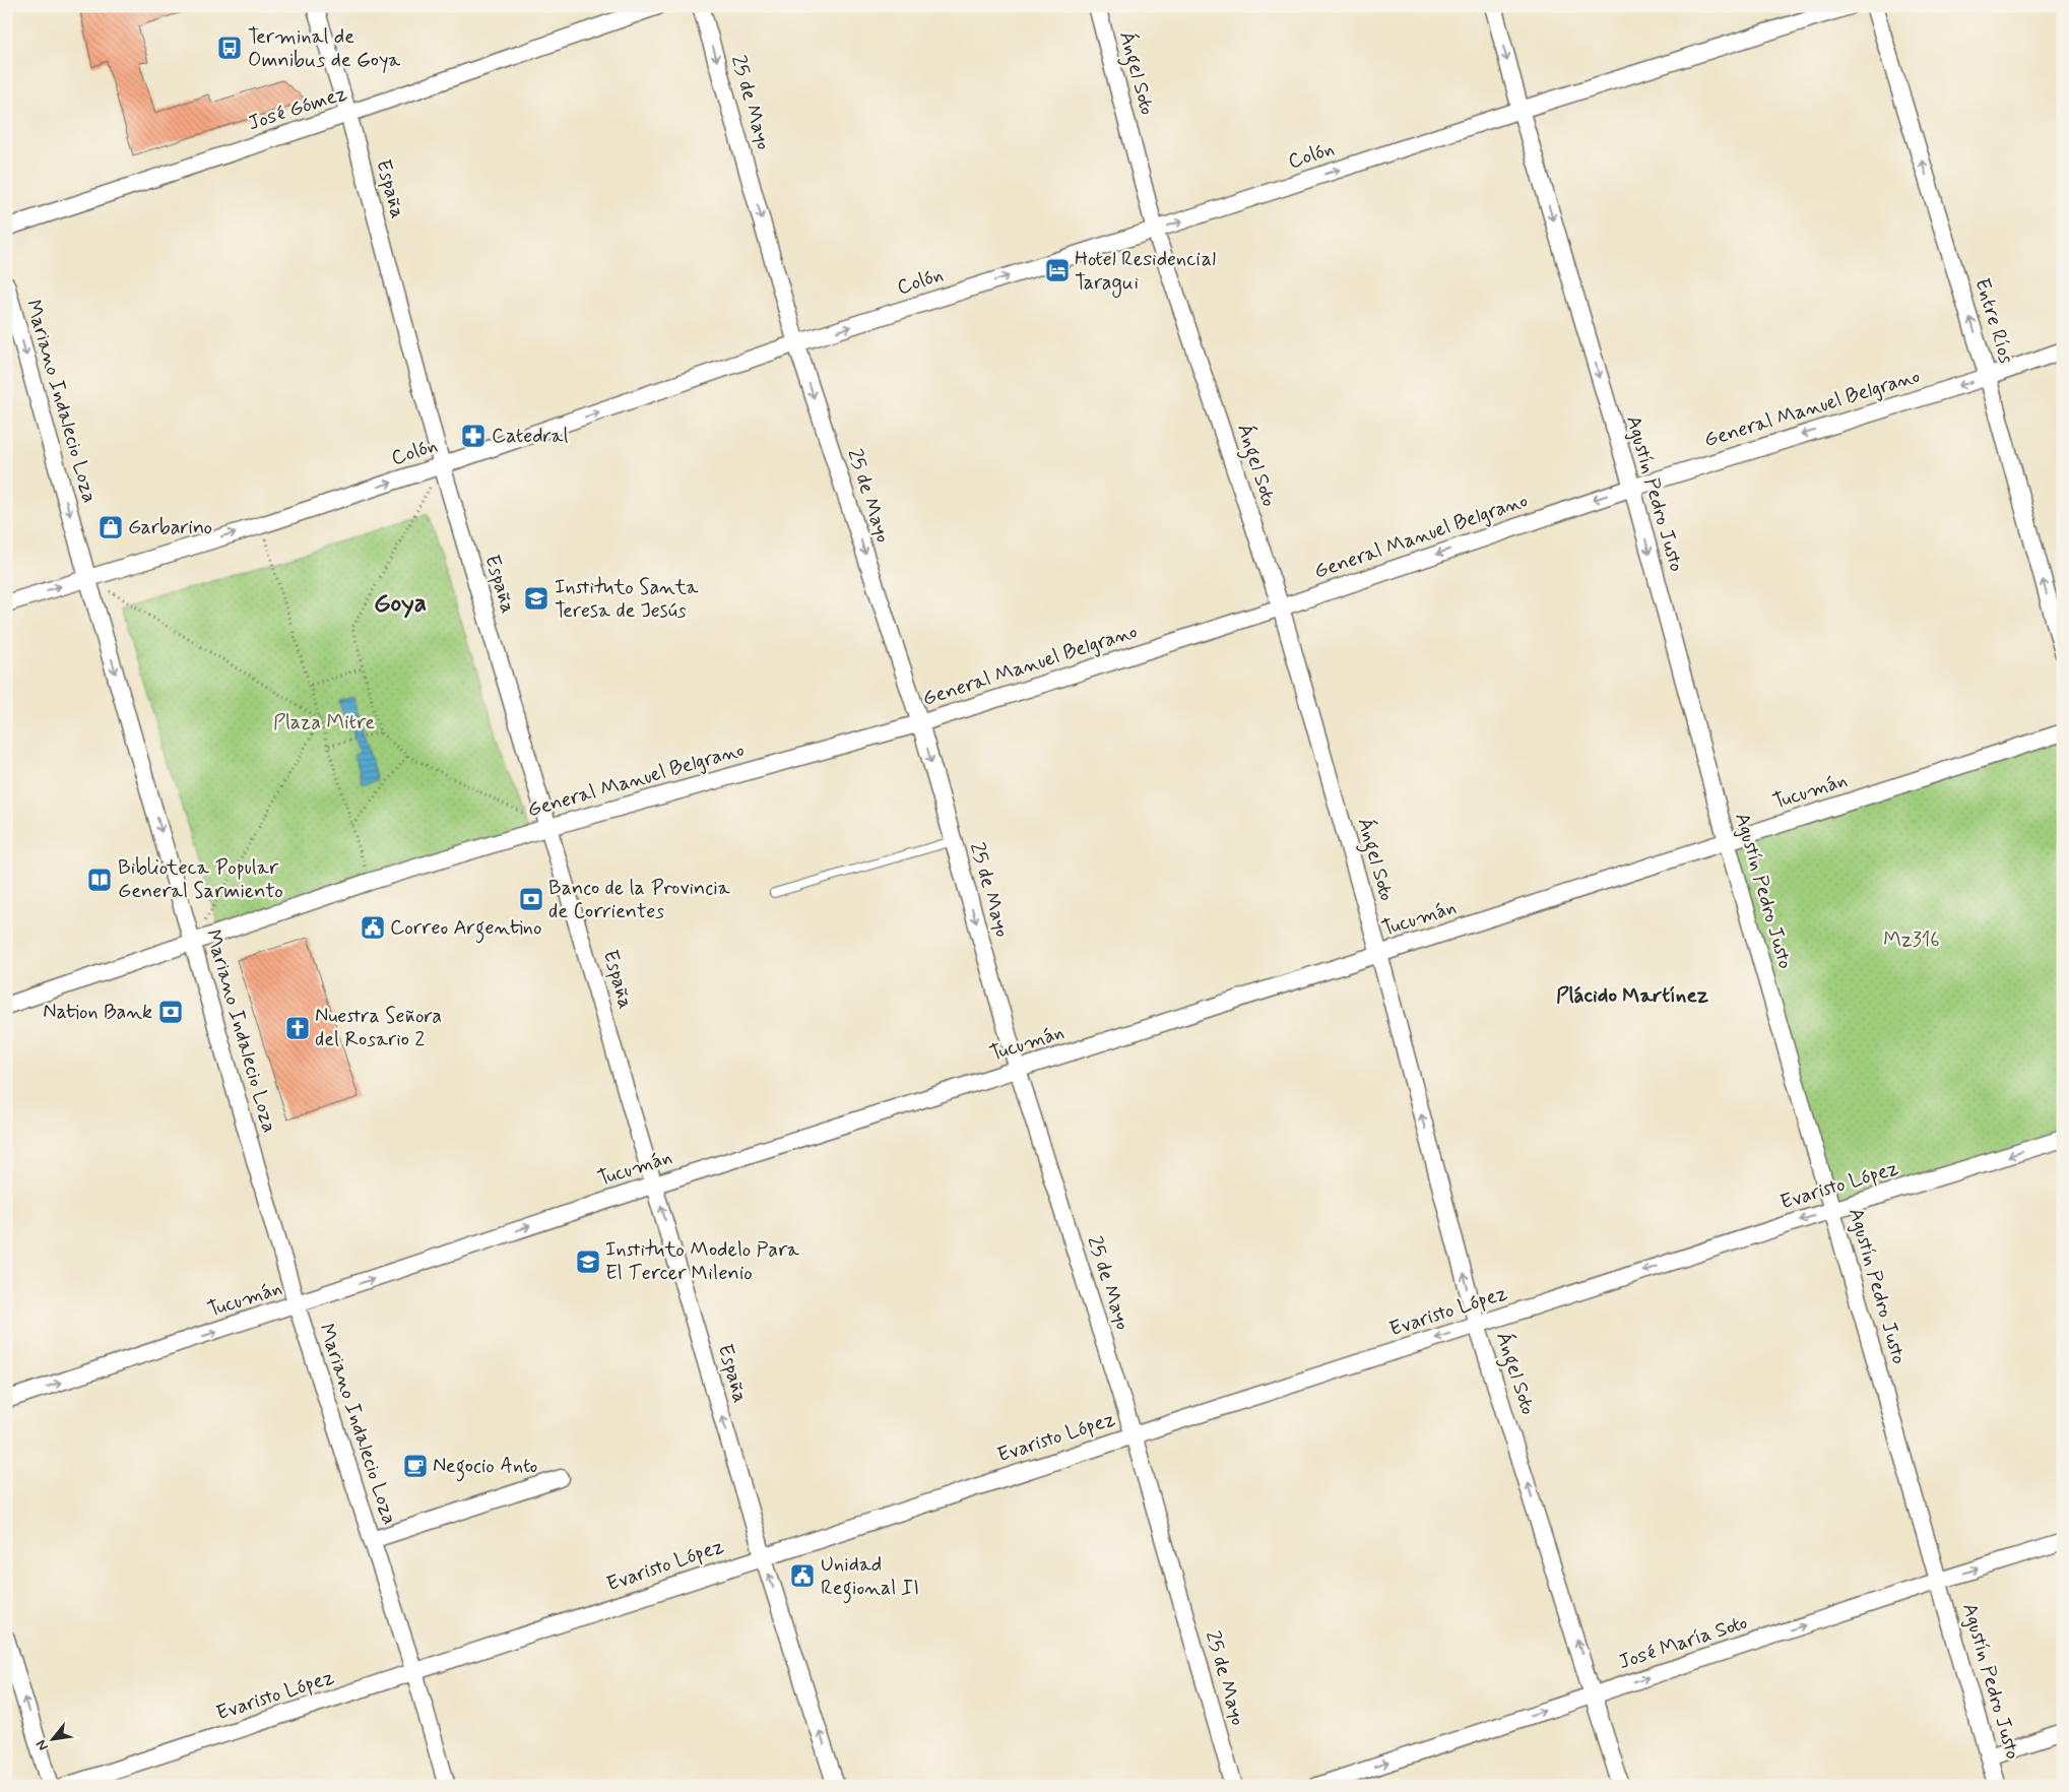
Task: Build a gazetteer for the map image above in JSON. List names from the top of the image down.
{
  "streets": {
    "street": [
      "Ángel Soto",
      "25 de Mayo",
      "José Gómez",
      "Colón",
      "España",
      "Entre Ríos",
      "Mariano Indalecio Loza",
      "General Manuel Belgrano",
      "Agustín Pedro Justo",
      "Tucumán",
      "Evaristo López",
      "José María Soto"
    ]
  },
  "crossings": [
    ["Ángel Soto", "Colón"],
    ["Ángel Soto", "General Manuel Belgrano"],
    ["Ángel Soto", "Tucumán"],
    ["Ángel Soto", "Evaristo López"],
    ["Ángel Soto", "José María Soto"],
    ["25 de Mayo", "Colón"],
    ["25 de Mayo", "General Manuel Belgrano"],
    ["25 de Mayo", "Tucumán"],
    ["25 de Mayo", "Evaristo López"],
    ["José Gómez", "España"],
    ["Colón", "España"],
    ["Colón", "Mariano Indalecio Loza"],
    ["Colón", "Agustín Pedro Justo"],
    ["España", "General Manuel Belgrano"],
    ["España", "Tucumán"],
    ["España", "Evaristo López"],
    ["Entre Ríos", "General Manuel Belgrano"],
    ["Mariano Indalecio Loza", "General Manuel Belgrano"],
    ["Mariano Indalecio Loza", "Tucumán"],
    ["Mariano Indalecio Loza", "Evaristo López"],
    ["General Manuel Belgrano", "Agustín Pedro Justo"],
    ["Agustín Pedro Justo", "Tucumán"],
    ["Agustín Pedro Justo", "Evaristo López"],
    ["Agustín Pedro Justo", "José María Soto"]
  ],
  "one_way": [
    "Ángel Soto",
    "25 de Mayo",
    "Colón",
    "Entre Ríos",
    "Mariano Indalecio Loza",
    "Agustín Pedro Justo",
    "Evaristo López",
    "José María Soto"
  ],
  "districts": ["Goya", "Plácido Martínez"],
  "parks": ["Plaza Mitre", "Mz316"],
  "places": {
    "bus stop": ["Terminal de Omnibus de Goya"],
    "hotel": ["Hotel Residencial Taragui"],
    "pharmacy": ["Catedral"],
    "shop": ["Garbarino"],
    "school or university": ["Instituto Santa Teresa de Jesús", "Instituto Modelo Para El Tercer Milenio"],
    "library": ["Biblioteca Popular General Sarmiento"],
    "bank": ["Banco de la Provincia de Corrientes", "Nation Bank"],
    "public building": ["Correo Argentino", "Unidad Regional II"],
    "church": ["Nuestra Señora del Rosario 2"],
    "cafe": ["Negocio Anto"]
  },
  "north": "bottom left"
}
